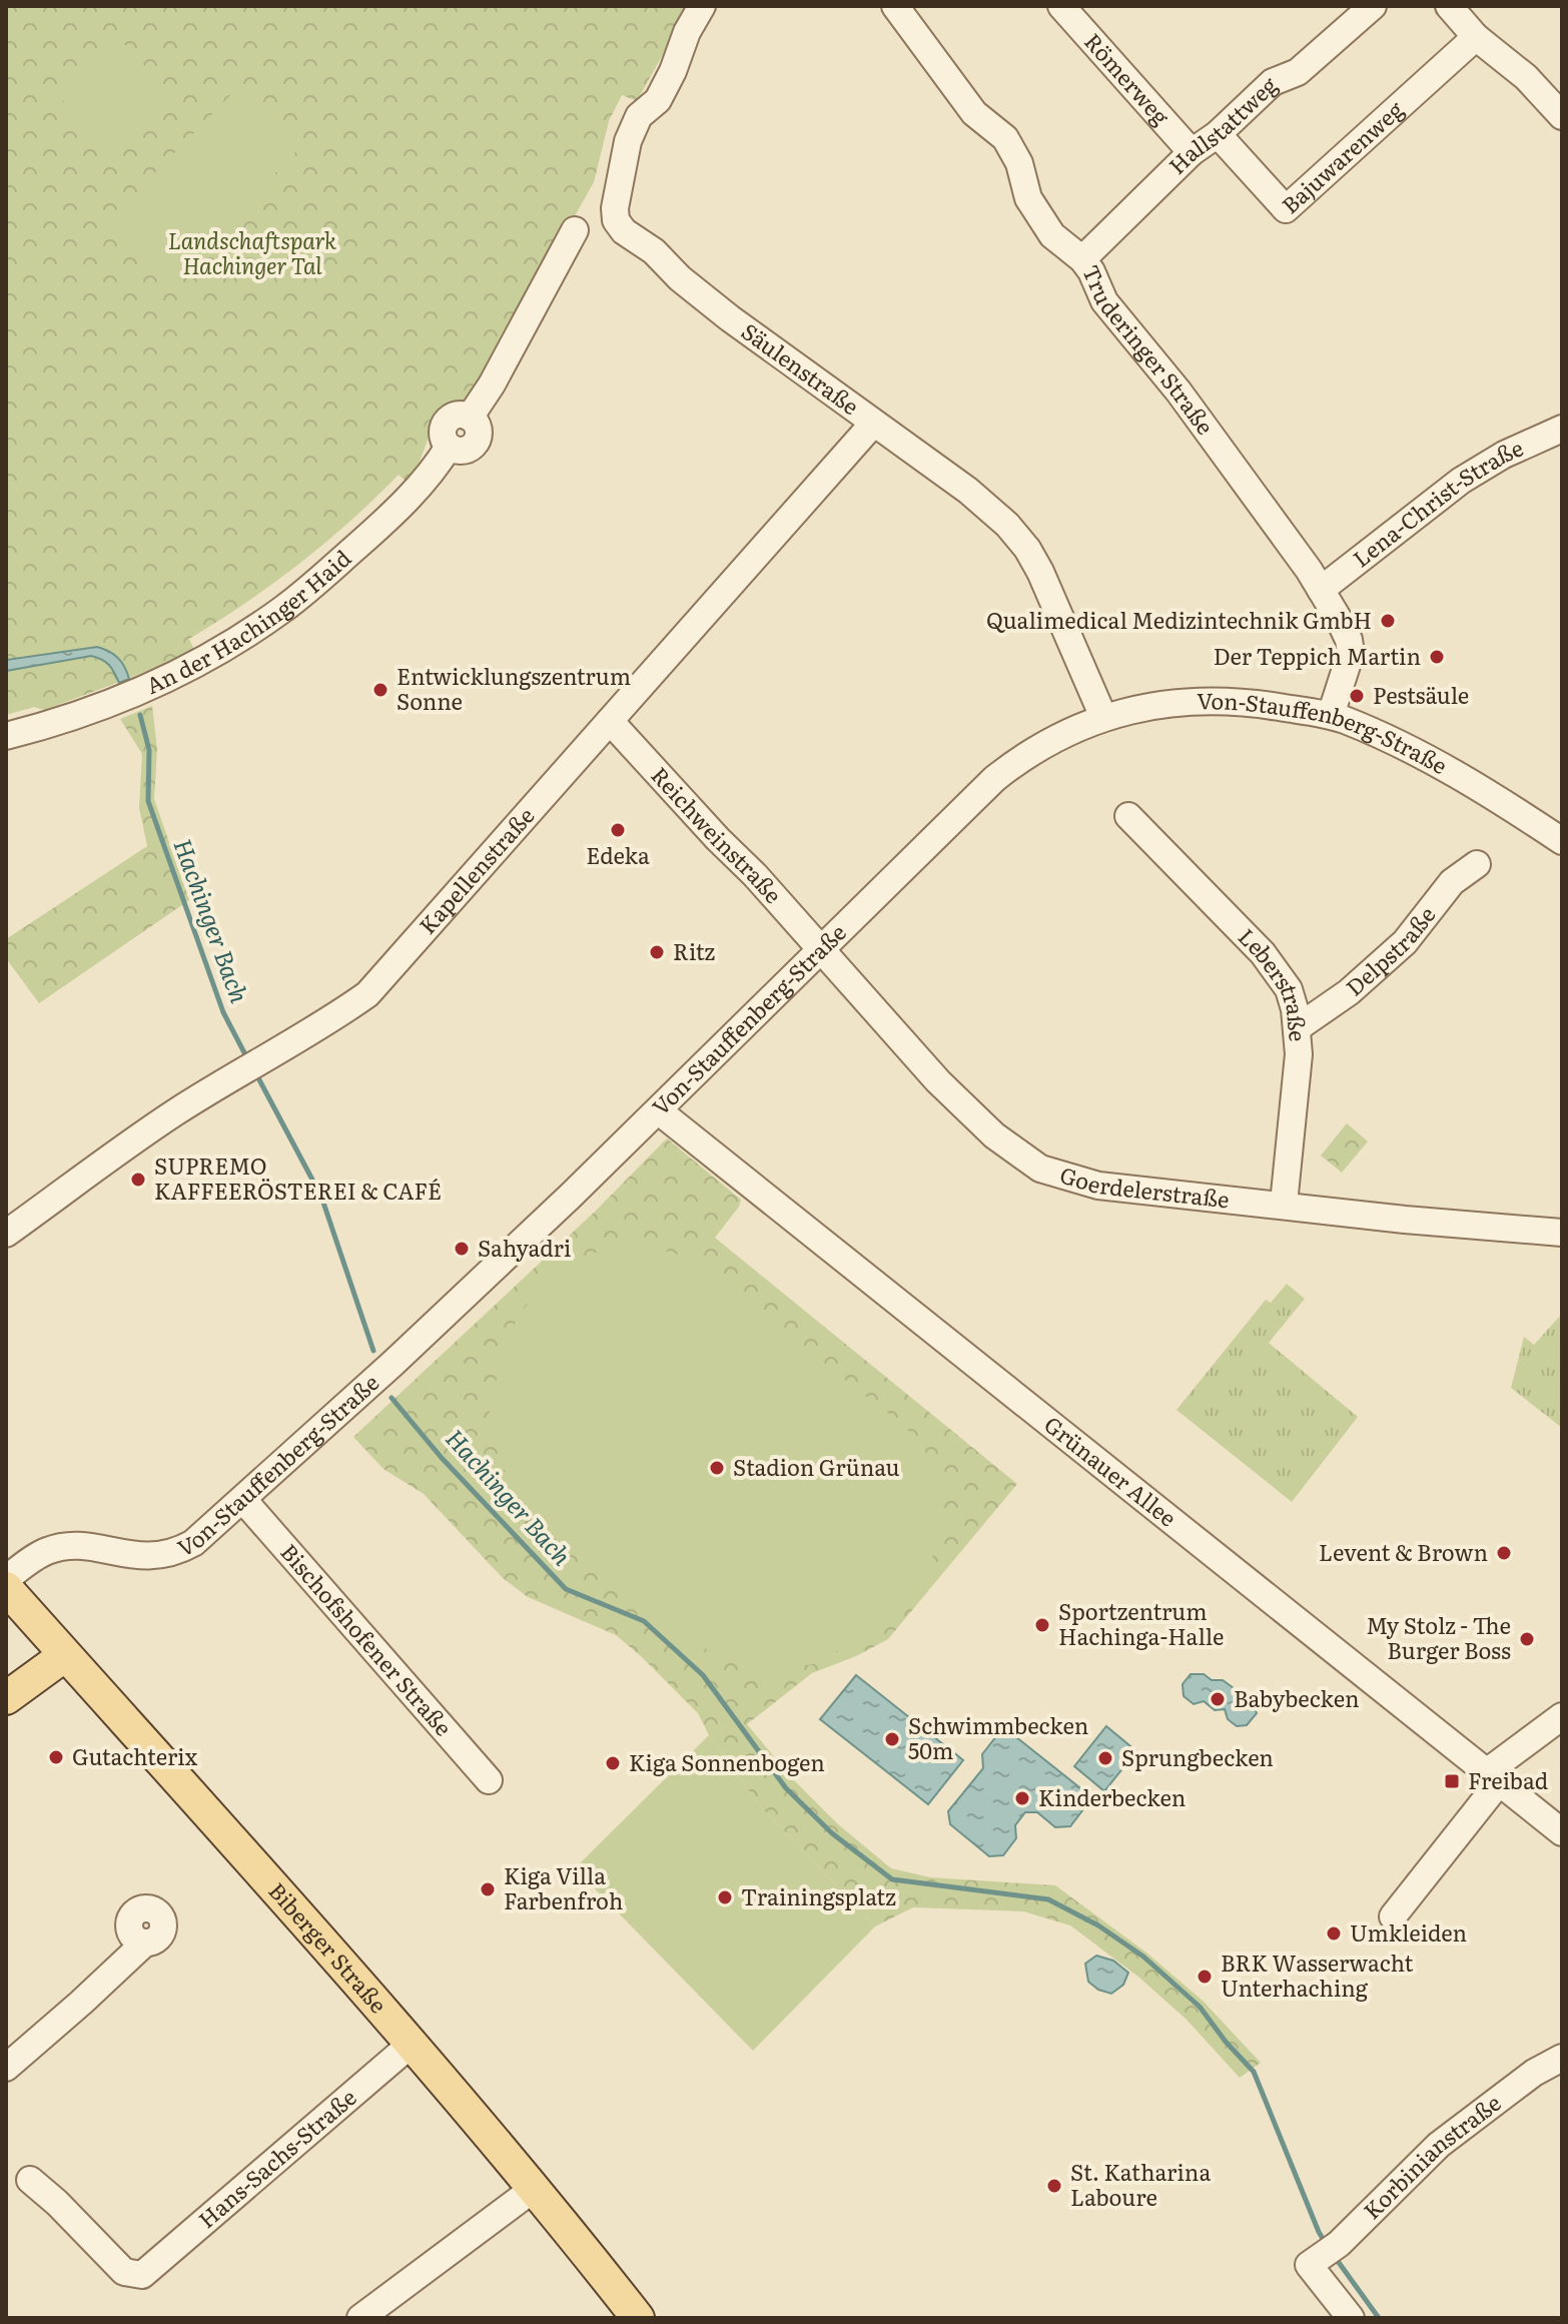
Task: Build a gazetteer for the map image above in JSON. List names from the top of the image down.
{
  "streets": {
    "main road": ["Biberger Straße"],
    "street": [
      "Römerweg",
      "Hallstattweg",
      "Bajuwarenweg",
      "Truderinger Straße",
      "Säulenstraße",
      "Lena-Christ-Straße",
      "An der Hachinger Haid",
      "Von-Stauffenberg-Straße",
      "Reichweinstraße",
      "Kapellenstraße",
      "Delpstraße",
      "Leberstraße",
      "Goerdelerstraße",
      "Grünauer Allee",
      "Bischofshofener Straße",
      "Korbinianstraße",
      "Hans-Sachs-Straße"
    ]
  },
  "crossings": [
    ["Römerweg", "Hallstattweg"],
    ["Hallstattweg", "Bajuwarenweg"],
    ["Hallstattweg", "Truderinger Straße"],
    ["Truderinger Straße", "Lena-Christ-Straße"],
    ["Truderinger Straße", "Von-Stauffenberg-Straße"],
    ["Säulenstraße", "Von-Stauffenberg-Straße"],
    ["Säulenstraße", "Kapellenstraße"],
    ["Von-Stauffenberg-Straße", "Reichweinstraße"],
    ["Von-Stauffenberg-Straße", "Goerdelerstraße"],
    ["Von-Stauffenberg-Straße", "Grünauer Allee"],
    ["Von-Stauffenberg-Straße", "Bischofshofener Straße"],
    ["Reichweinstraße", "Kapellenstraße"],
    ["Reichweinstraße", "Goerdelerstraße"],
    ["Delpstraße", "Leberstraße"],
    ["Leberstraße", "Goerdelerstraße"],
    ["Biberger Straße", "Hans-Sachs-Straße"]
  ],
  "water": ["Hachinger Bach"],
  "parks": ["Landschaftspark Hachinger Tal"],
  "places": {
    "other": [
      "Qualimedical Medizintechnik GmbH",
      "Der Teppich Martin",
      "Entwicklungszentrum Sonne",
      "Pestsäule",
      "Edeka",
      "Ritz",
      "SUPREMO KAFFEERÖSTEREI & CAFÉ",
      "Sahyadri",
      "Stadion Grünau",
      "Levent & Brown",
      "Sportzentrum Hachinga-Halle",
      "My Stolz - The Burger Boss",
      "Babybecken",
      "Schwimmbecken 50m",
      "Gutachterix",
      "Sprungbecken",
      "Kiga Sonnenbogen",
      "Kinderbecken",
      "Kiga Villa Farbenfroh",
      "Trainingsplatz",
      "Umkleiden",
      "BRK Wasserwacht Unterhaching",
      "St. Katharina Laboure"
    ],
    "transit": ["Freibad"]
  }
}
